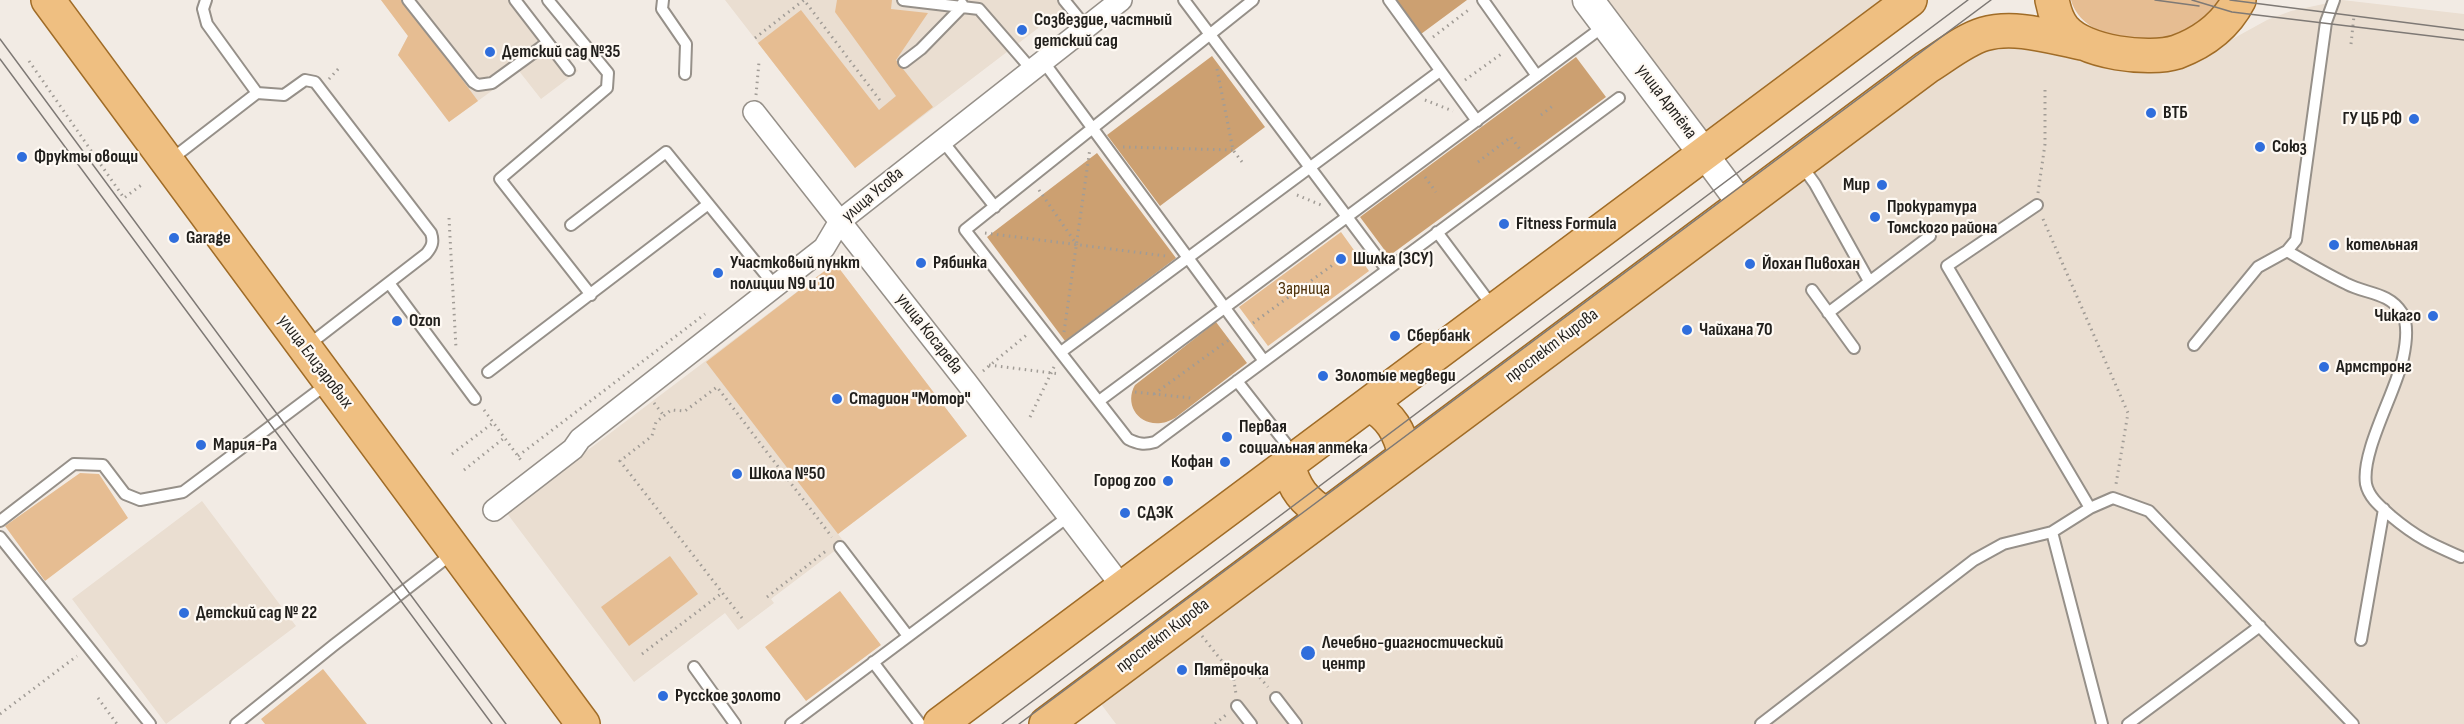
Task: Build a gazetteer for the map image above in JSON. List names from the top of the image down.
{
  "streets": {
    "main road": ["улица Артёма", "проспект Кирова", "улица Елизаровых"],
    "street": ["улица Усова", "улица Косарева"]
  },
  "crossings": [
    ["улица Артёма", "проспект Кирова"],
    ["улица Усова", "улица Косарева"]
  ],
  "parks": ["Зарница"],
  "places": [
    "Созвездие, частный детский сад",
    "Детский сад №35",
    "ВТБ",
    "ГУ ЦБ РФ",
    "Союз",
    "Фрукты овощи",
    "Мир",
    "Прокуратура Томского района",
    "Fitness Formula",
    "Garage",
    "котельная",
    "Шилка (ЗСУ)",
    "Рябинка",
    "Йохан Пивохан",
    "Участковый пункт полиции N9 и 10",
    "Чикаго",
    "Ozon",
    "Чайхана 70",
    "Сбербанк",
    "Армстронг",
    "Золотые медведи",
    "Стадион \"Мотор\"",
    "Первая социальная аптека",
    "Мария-Ра",
    "Кофан",
    "Школа №50",
    "Город zoo",
    "СДЭК",
    "Детский сад № 22",
    "Лечебно-диагностический центр",
    "Пятёрочка",
    "Русское золото"
  ]
}
